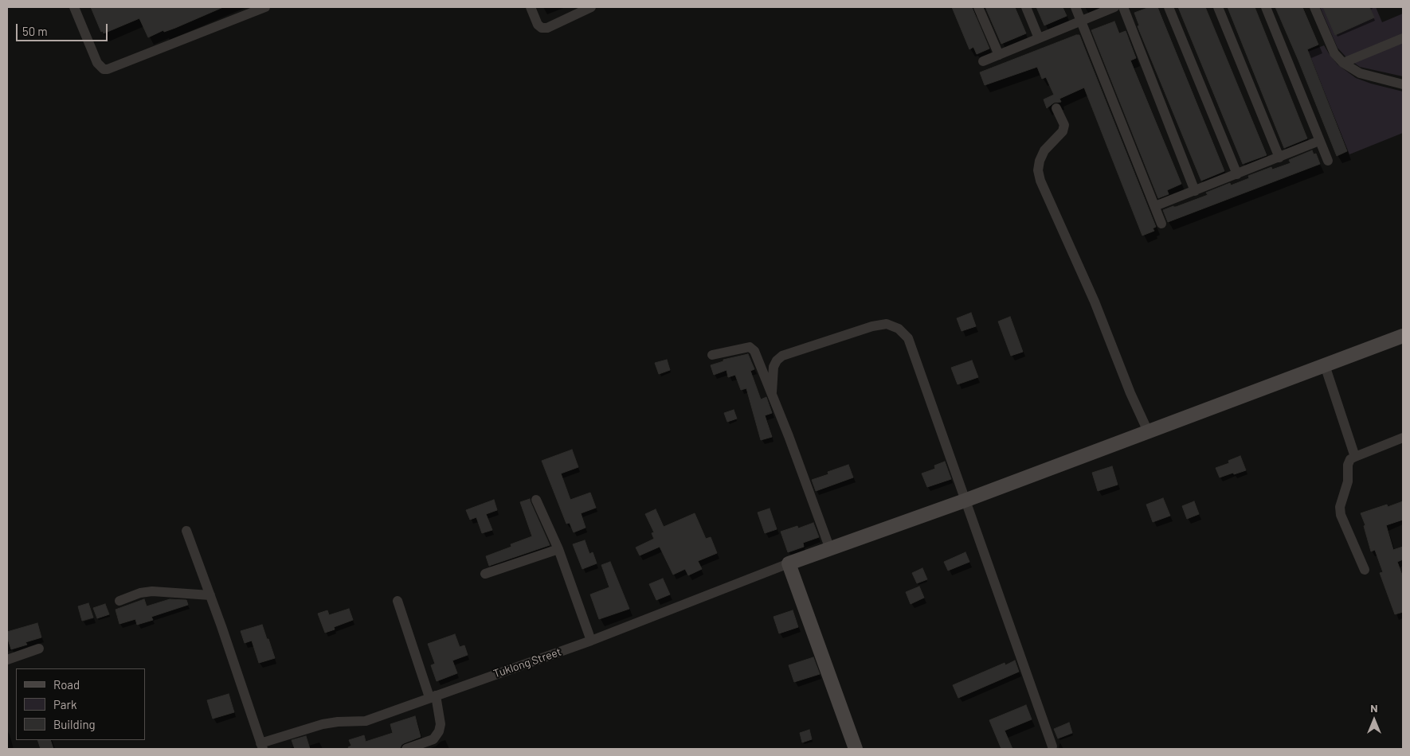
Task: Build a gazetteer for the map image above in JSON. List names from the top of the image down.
{
  "streets": {
    "street": ["Tuklong Street"]
  },
  "legend": ["Road", "Park", "Building"],
  "scale_bar": "50 m",
  "north": "top"
}
